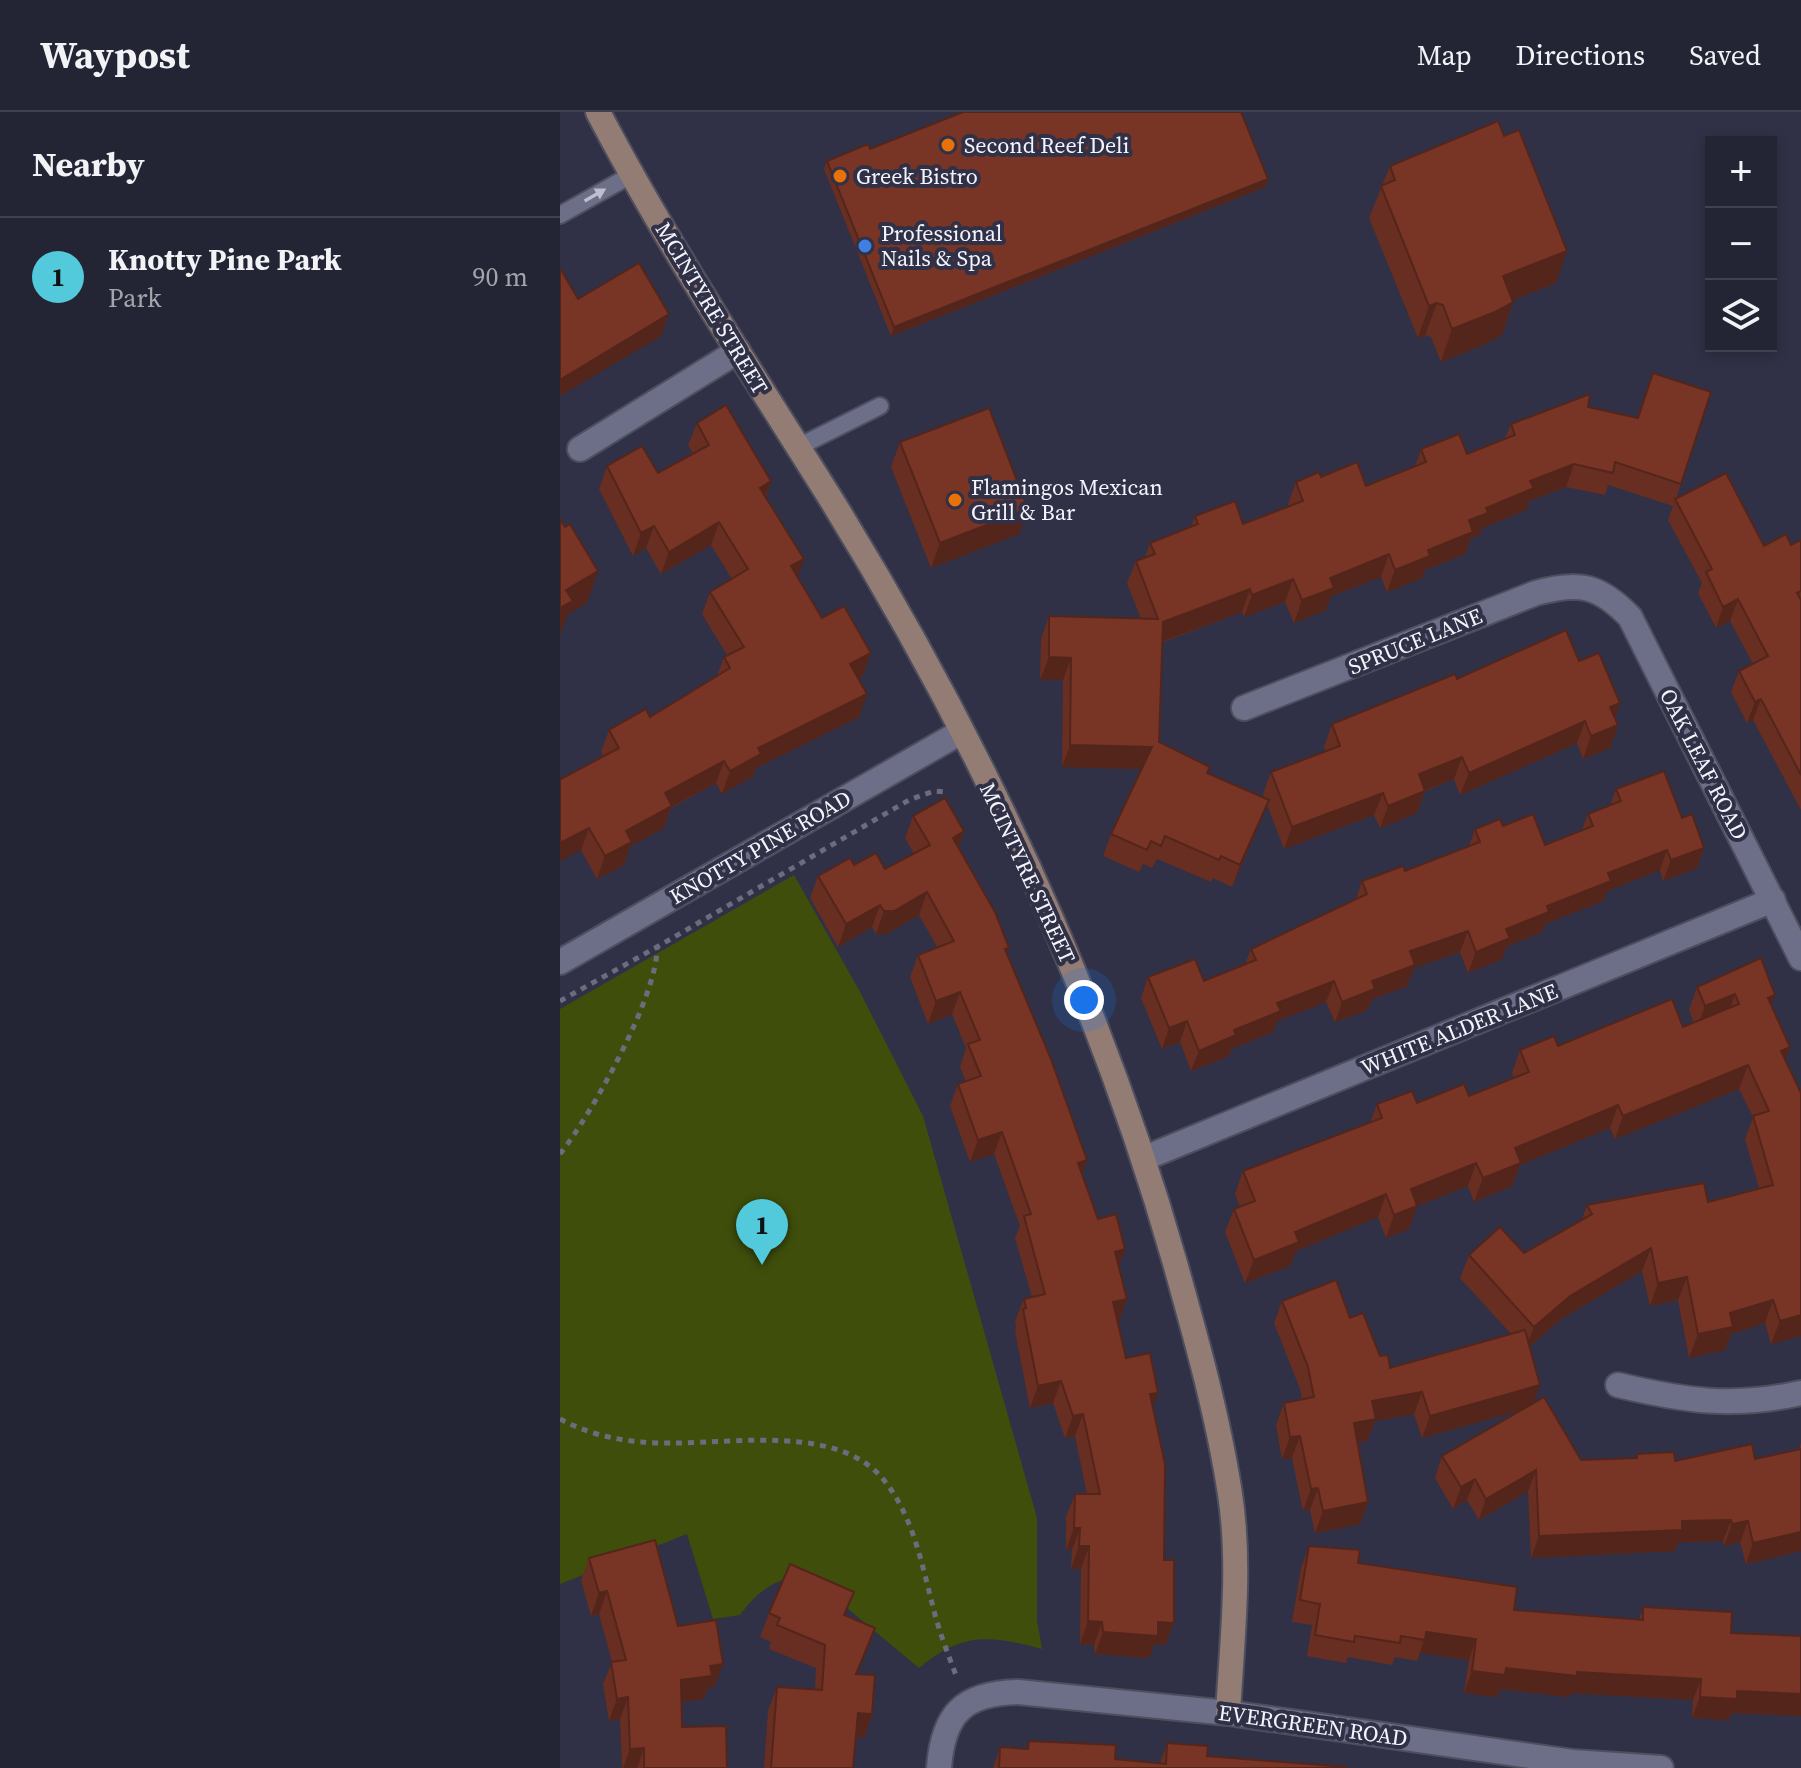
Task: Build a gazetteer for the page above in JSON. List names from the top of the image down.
{
  "streets": {
    "street": [
      "MCINTYRE STREET",
      "SPRUCE LANE",
      "OAK LEAF ROAD",
      "KNOTTY PINE ROAD",
      "WHITE ALDER LANE",
      "EVERGREEN ROAD"
    ]
  },
  "crossings": [
    ["MCINTYRE STREET", "KNOTTY PINE ROAD"],
    ["MCINTYRE STREET", "WHITE ALDER LANE"],
    ["MCINTYRE STREET", "EVERGREEN ROAD"],
    ["SPRUCE LANE", "OAK LEAF ROAD"],
    ["OAK LEAF ROAD", "WHITE ALDER LANE"]
  ],
  "places": [
    "Second Reef Deli",
    "Greek Bistro",
    "Professional Nails & Spa",
    "Flamingos Mexican Grill & Bar"
  ],
  "page": {
    "header": "Waypost",
    "nav": ["Map", "Directions", "Saved"],
    "heading": "Nearby",
    "map_buttons": ["+", "−"],
    "list": [
      {
        "mark": "1",
        "name": "Knotty Pine Park",
        "note": "Park",
        "value": "90 m"
      }
    ],
    "pins": "1"
  }
}
